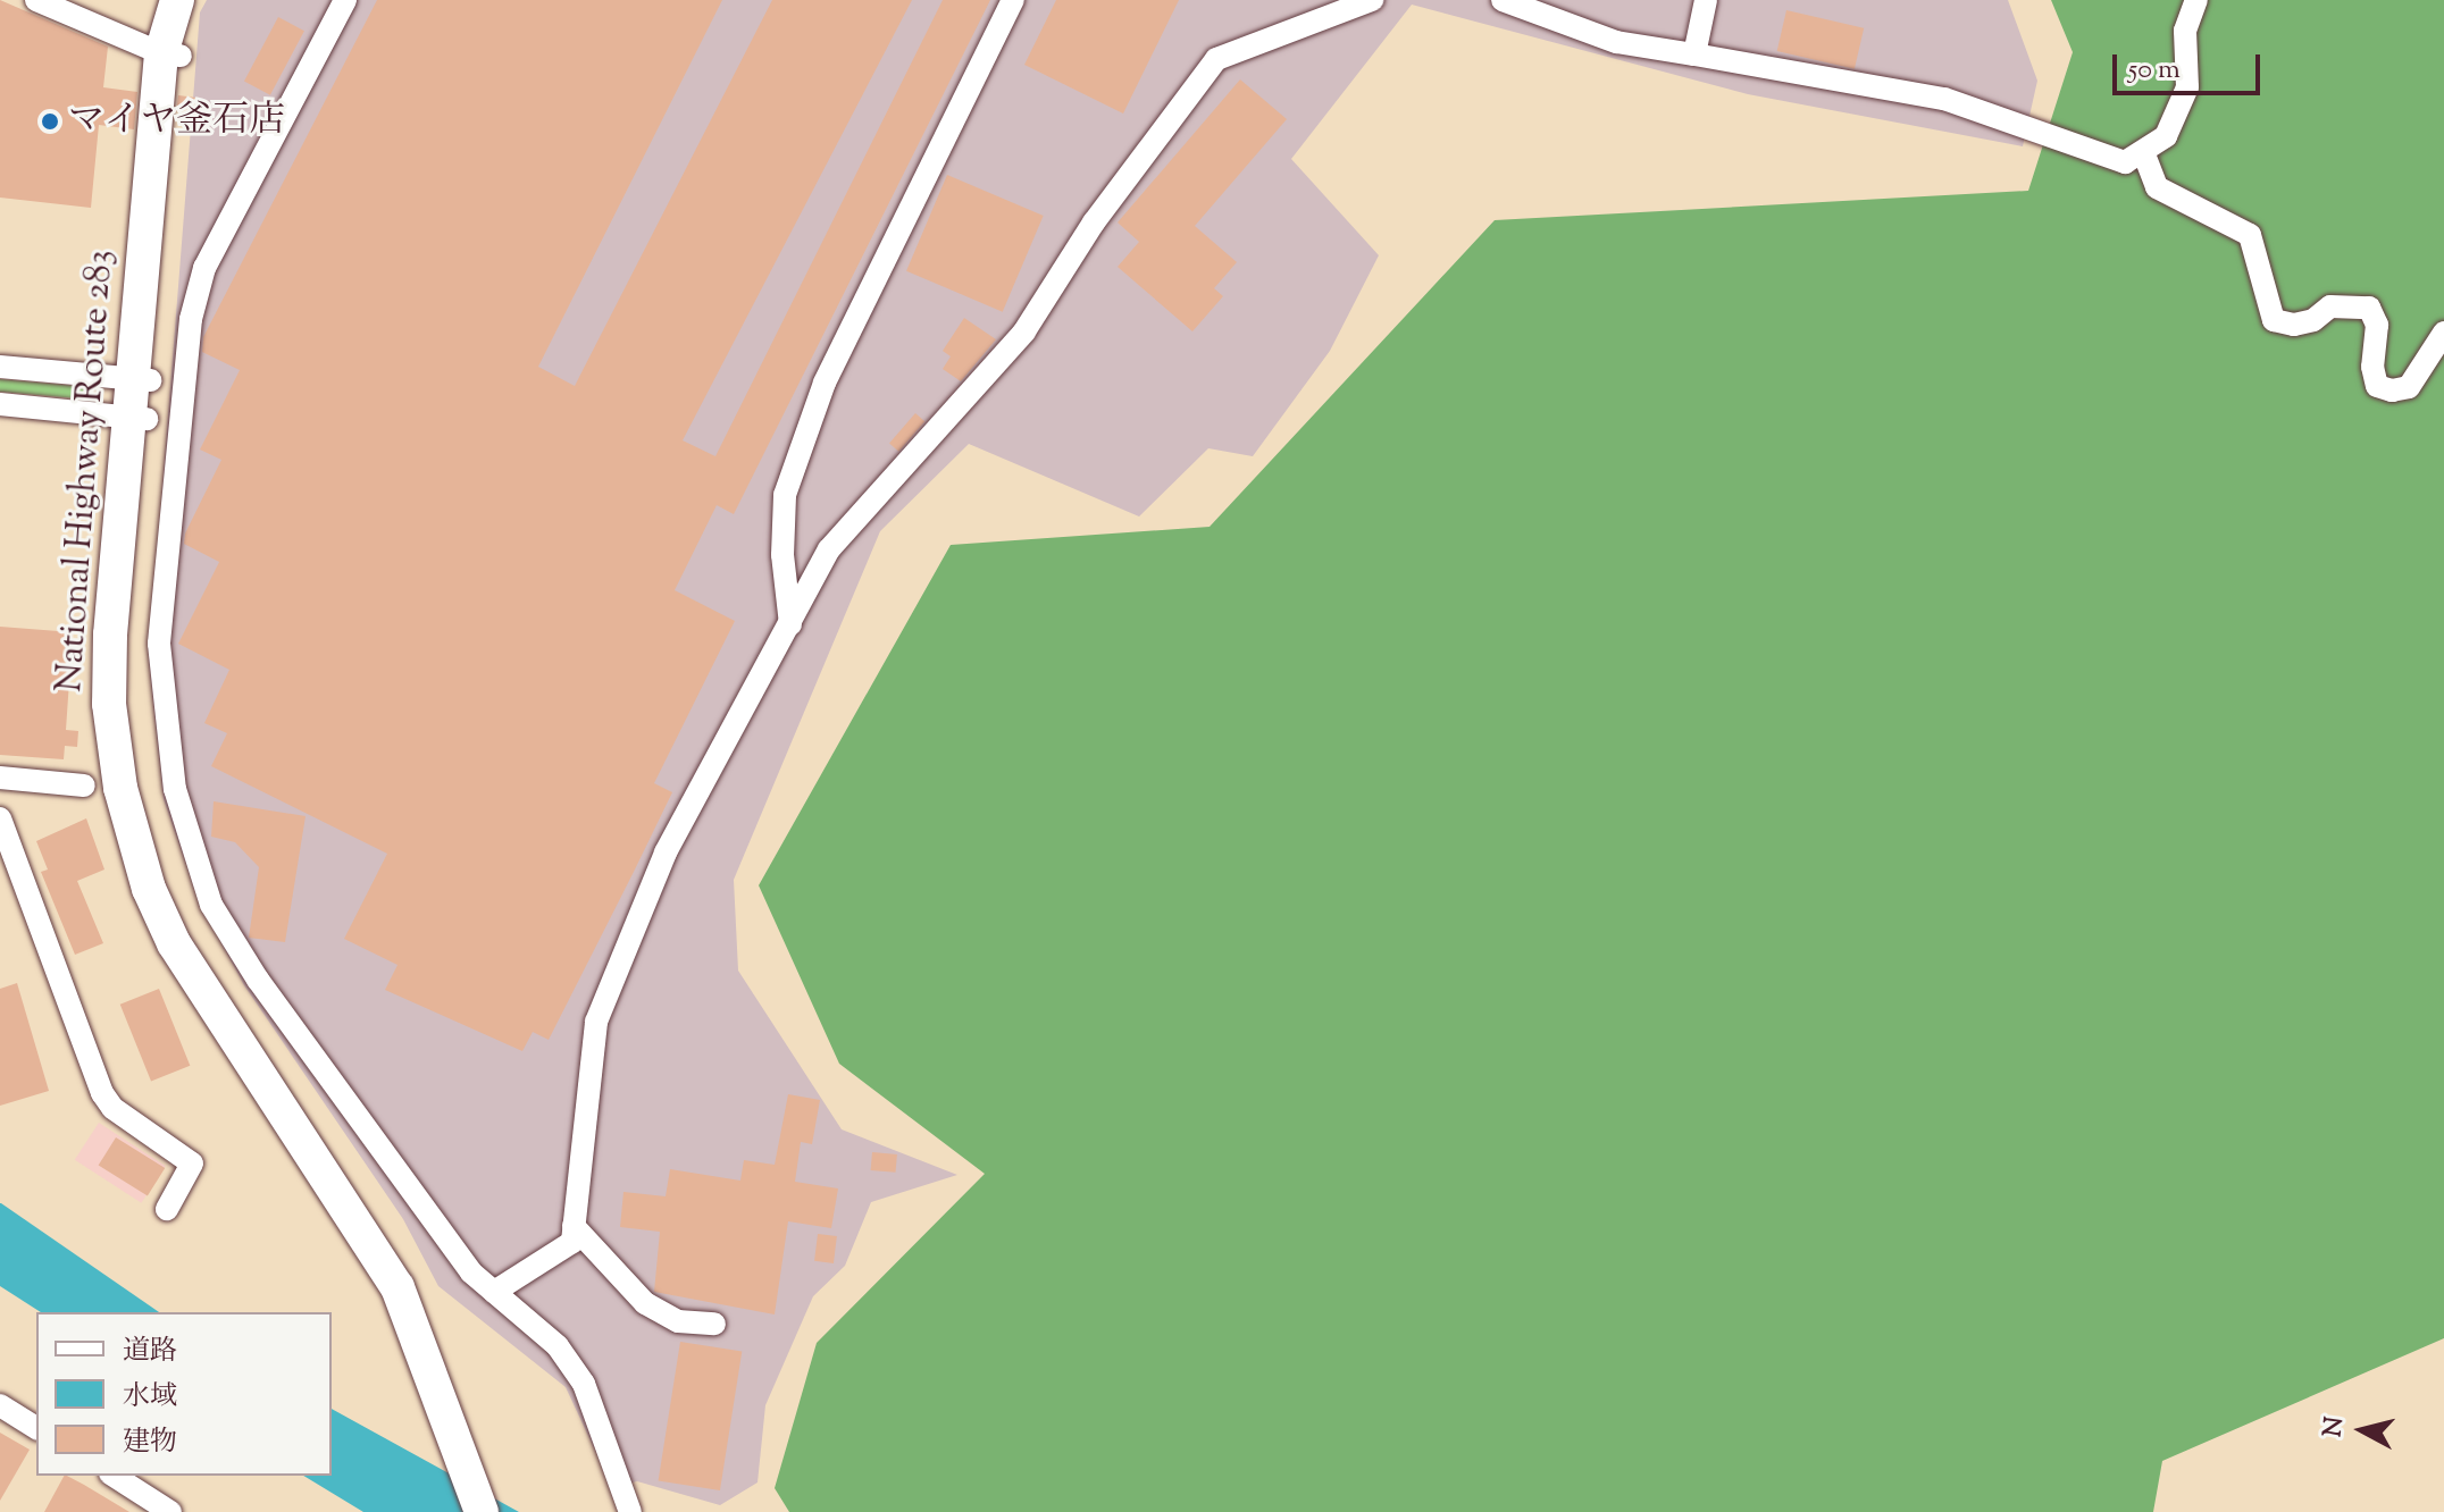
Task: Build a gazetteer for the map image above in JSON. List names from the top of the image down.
{
  "streets": {
    "highway": ["National Highway Route 283"]
  },
  "places": ["マイヤ釜石店"],
  "legend": ["道路", "水域", "建物"],
  "scale_bar": "50 m",
  "north": "left"
}
